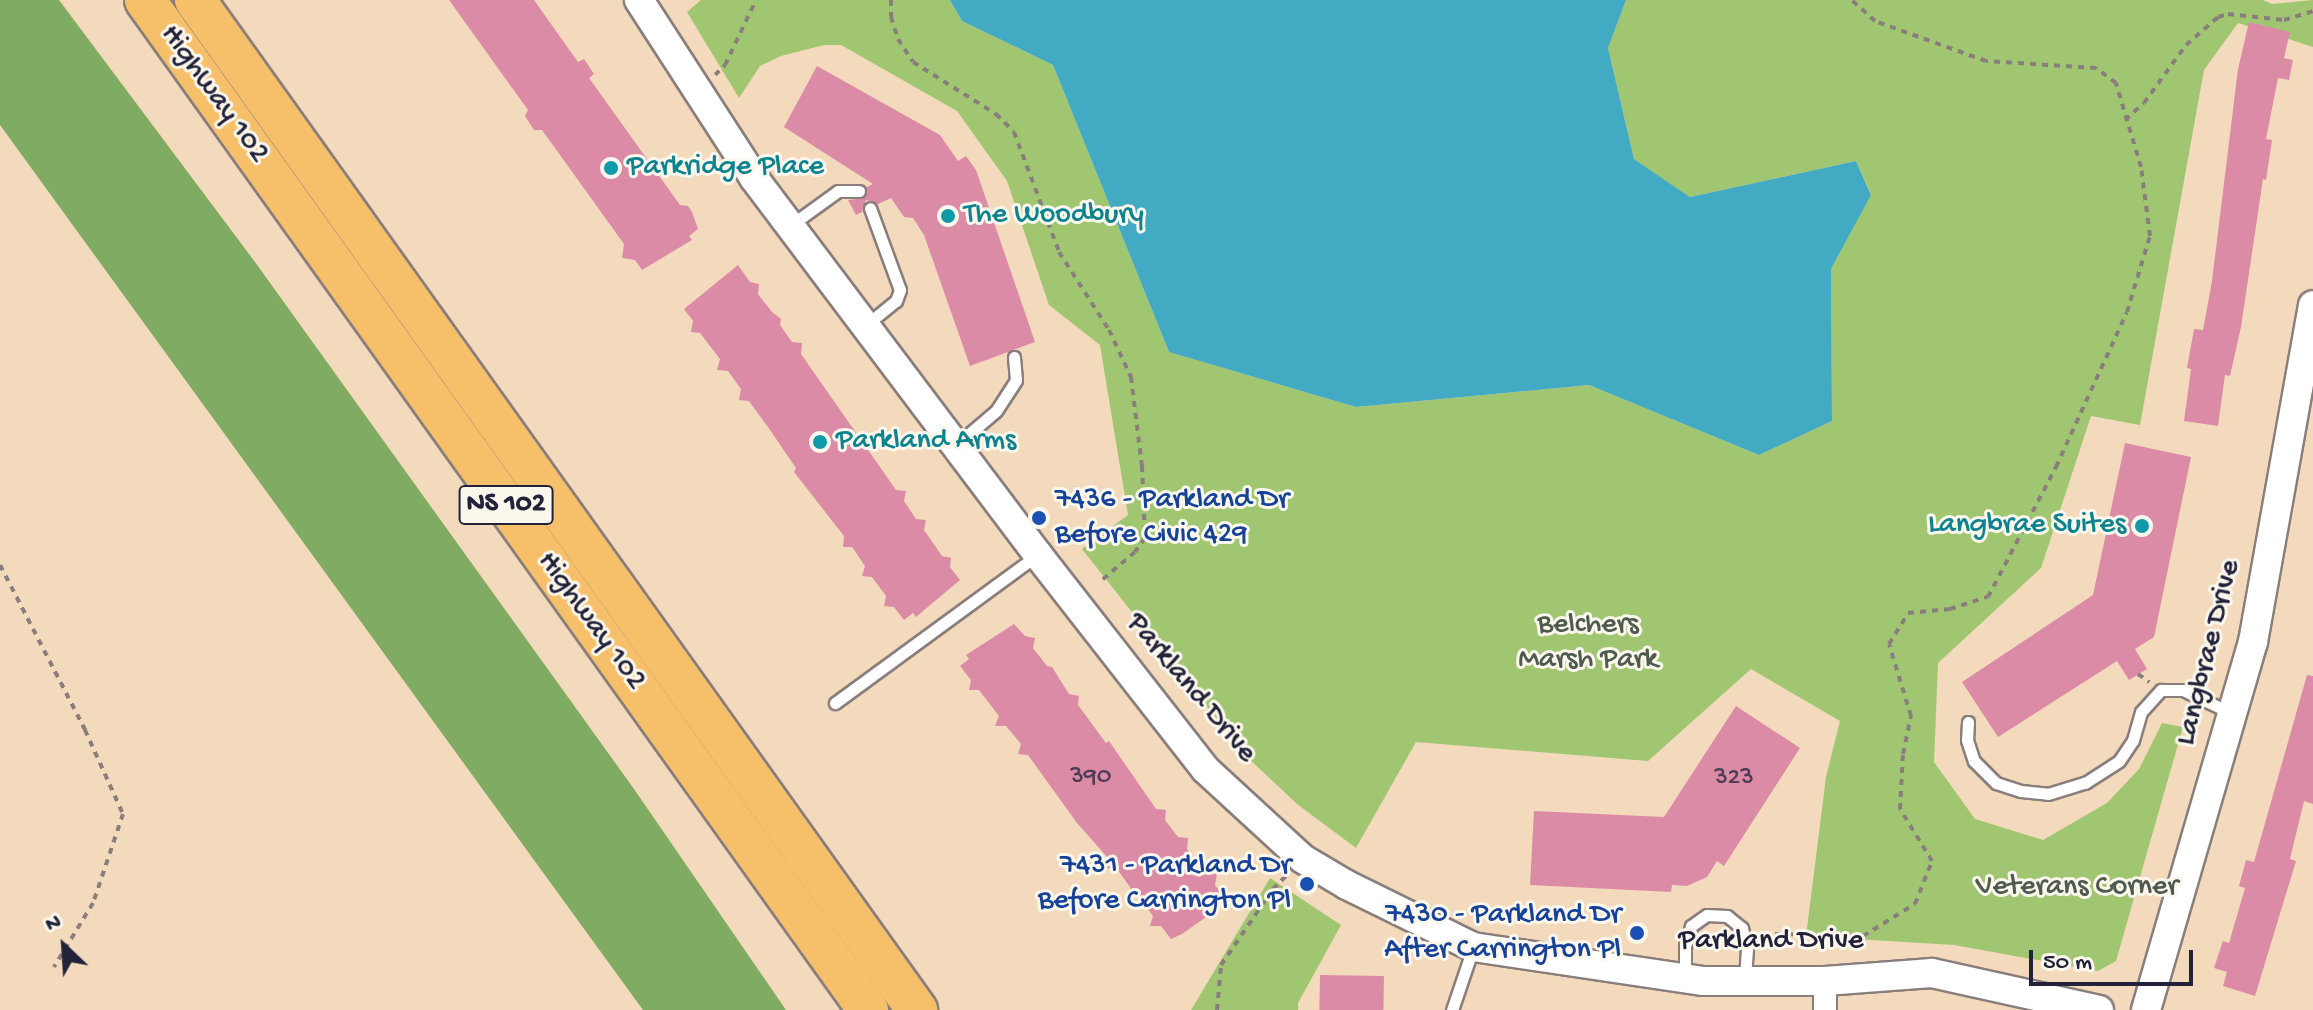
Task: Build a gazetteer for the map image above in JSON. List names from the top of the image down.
{
  "streets": {
    "highway": ["Highway 102", "NS 102"],
    "street": ["Langbrae Drive", "Parkland Drive"]
  },
  "parks": ["Belchers Marsh Park", "Veterans Corner"],
  "places": [
    "Parkridge Place",
    "The Woodbury",
    "Parkland Arms",
    "7436 - Parkland Dr Before Civic 429",
    "Langbrae Suites",
    "7431 - Parkland Dr Before Carrington Pl",
    "7430 - Parkland Dr After Carrington Pl"
  ],
  "house_numbers": ["390", "323"],
  "scale_bar": "50 m",
  "north": "top left"
}
